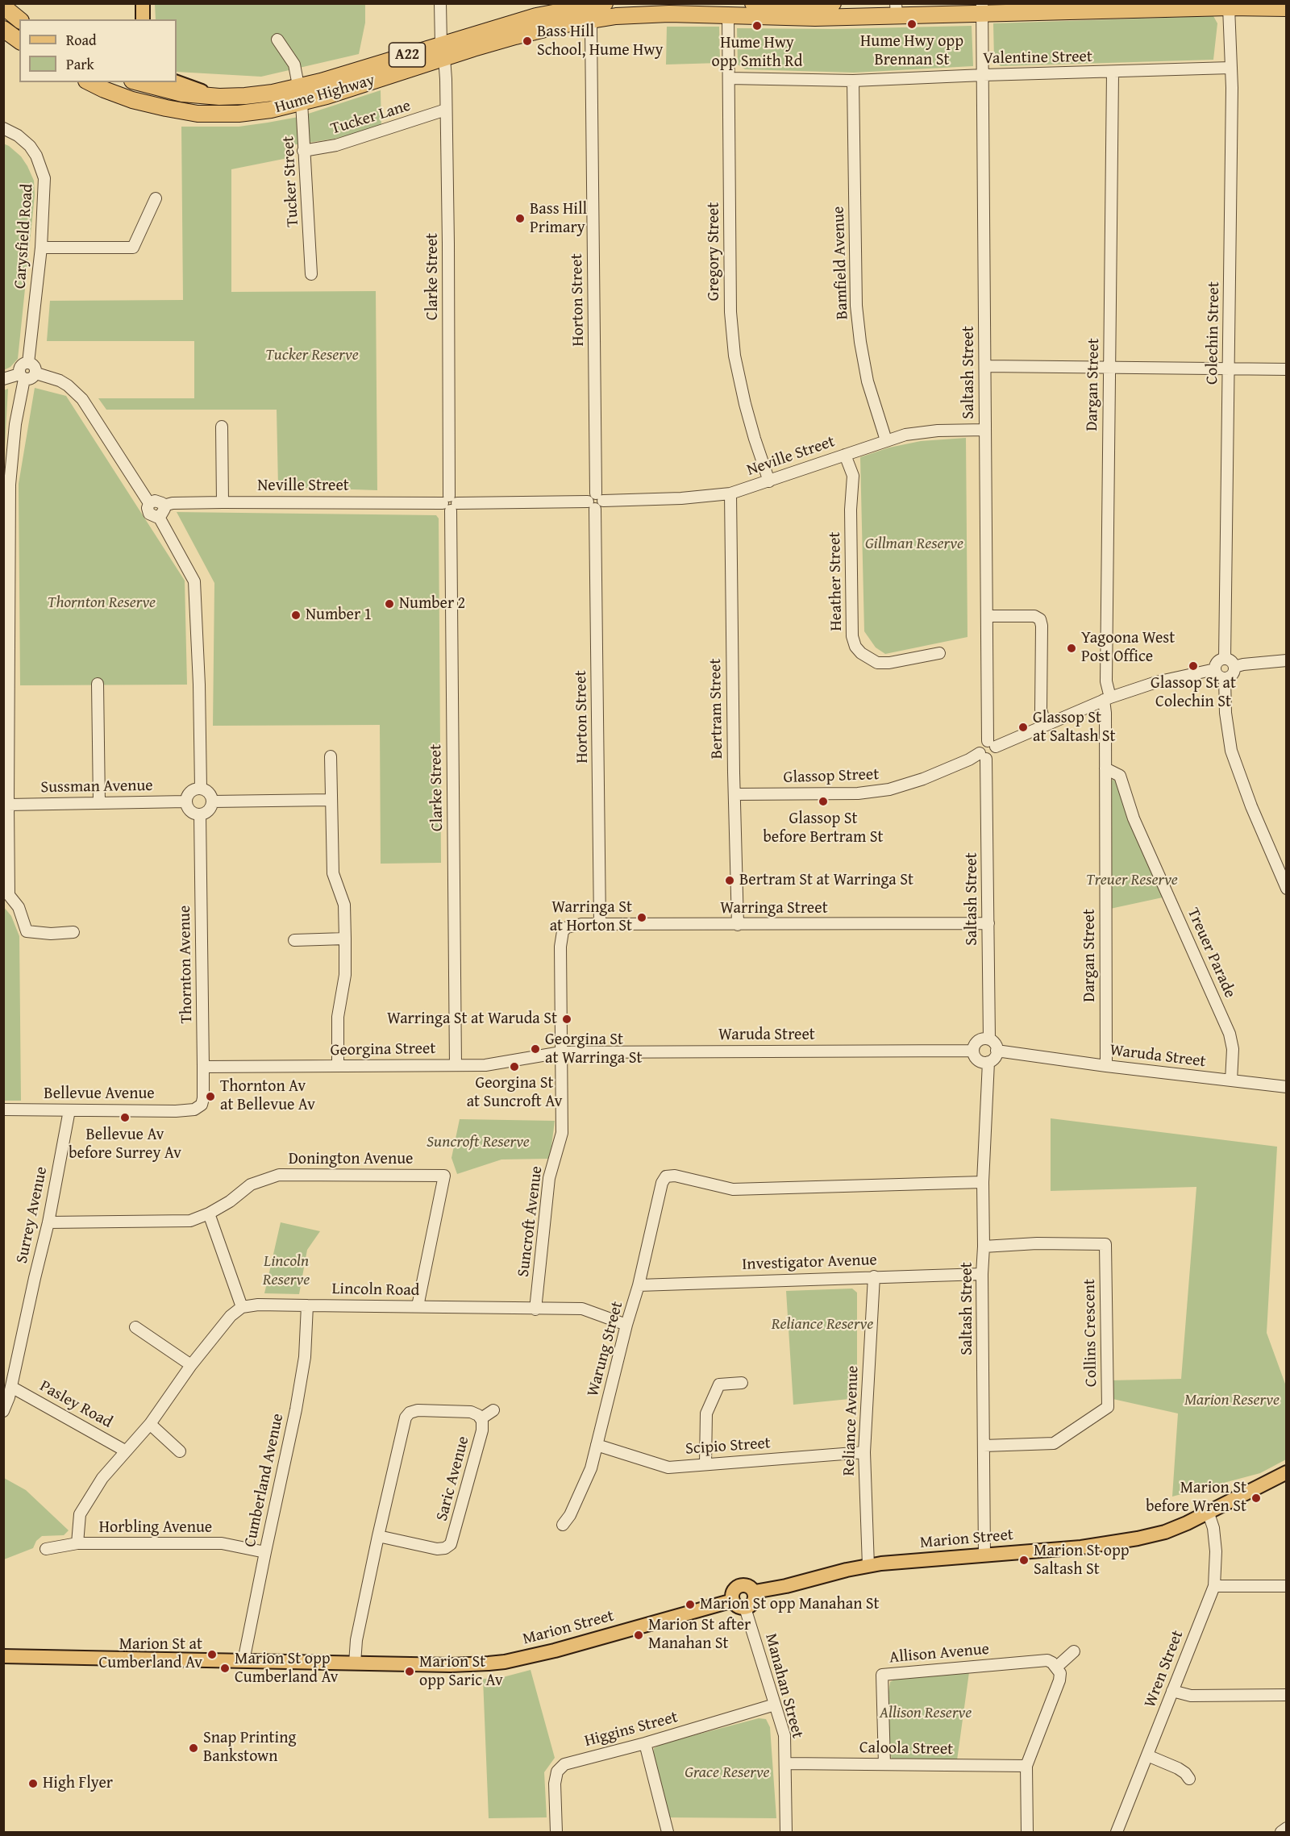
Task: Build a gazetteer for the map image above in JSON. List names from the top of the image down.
{
  "streets": {
    "highway": ["A22", "Hume Highway"],
    "main road": ["Marion Street"],
    "street": [
      "Valentine Street",
      "Tucker Lane",
      "Tucker Street",
      "Carysfield Road",
      "Gregory Street",
      "Bamfield Avenue",
      "Clarke Street",
      "Horton Street",
      "Colechin Street",
      "Saltash Street",
      "Dargan Street",
      "Neville Street",
      "Heather Street",
      "Bertram Street",
      "Glassop Street",
      "Sussman Avenue",
      "Warringa Street",
      "Treuer Parade",
      "Thornton Avenue",
      "Waruda Street",
      "Georgina Street",
      "Bellevue Avenue",
      "Donington Avenue",
      "Surrey Avenue",
      "Suncroft Avenue",
      "Investigator Avenue",
      "Lincoln Road",
      "Collins Crescent",
      "Warung Street",
      "Pasley Road",
      "Reliance Avenue",
      "Scipio Street",
      "Saric Avenue",
      "Cumberland Avenue",
      "Horbling Avenue",
      "Allison Avenue",
      "Wren Street",
      "Manahan Street",
      "Higgins Street",
      "Caloola Street"
    ]
  },
  "crossings": [
    ["Valentine Street", "Gregory Street"],
    ["Valentine Street", "Bamfield Avenue"],
    ["Valentine Street", "Colechin Street"],
    ["Valentine Street", "Saltash Street"],
    ["Valentine Street", "Dargan Street"],
    ["Hume Highway", "Tucker Street"],
    ["Hume Highway", "Gregory Street"],
    ["Hume Highway", "Clarke Street"],
    ["Hume Highway", "Horton Street"],
    ["Hume Highway", "Colechin Street"],
    ["Hume Highway", "Saltash Street"],
    ["Tucker Lane", "Tucker Street"],
    ["Tucker Lane", "Clarke Street"],
    ["Gregory Street", "Neville Street"],
    ["Bamfield Avenue", "Neville Street"],
    ["Clarke Street", "Neville Street"],
    ["Clarke Street", "Georgina Street"],
    ["Horton Street", "Neville Street"],
    ["Horton Street", "Warringa Street"],
    ["Saltash Street", "Neville Street"],
    ["Saltash Street", "Glassop Street"],
    ["Saltash Street", "Warringa Street"],
    ["Saltash Street", "Waruda Street"],
    ["Saltash Street", "Investigator Avenue"],
    ["Saltash Street", "Collins Crescent"],
    ["Saltash Street", "Warung Street"],
    ["Saltash Street", "Marion Street"],
    ["Dargan Street", "Treuer Parade"],
    ["Dargan Street", "Waruda Street"],
    ["Neville Street", "Heather Street"],
    ["Neville Street", "Bertram Street"],
    ["Bertram Street", "Glassop Street"],
    ["Bertram Street", "Warringa Street"],
    ["Sussman Avenue", "Thornton Avenue"],
    ["Warringa Street", "Waruda Street"],
    ["Warringa Street", "Georgina Street"],
    ["Warringa Street", "Suncroft Avenue"],
    ["Treuer Parade", "Waruda Street"],
    ["Thornton Avenue", "Georgina Street"],
    ["Thornton Avenue", "Bellevue Avenue"],
    ["Waruda Street", "Georgina Street"],
    ["Waruda Street", "Suncroft Avenue"],
    ["Georgina Street", "Suncroft Avenue"],
    ["Bellevue Avenue", "Surrey Avenue"],
    ["Donington Avenue", "Surrey Avenue"],
    ["Donington Avenue", "Lincoln Road"],
    ["Surrey Avenue", "Pasley Road"],
    ["Suncroft Avenue", "Lincoln Road"],
    ["Investigator Avenue", "Warung Street"],
    ["Investigator Avenue", "Reliance Avenue"],
    ["Lincoln Road", "Warung Street"],
    ["Lincoln Road", "Cumberland Avenue"],
    ["Warung Street", "Scipio Street"],
    ["Reliance Avenue", "Scipio Street"],
    ["Reliance Avenue", "Marion Street"],
    ["Saric Avenue", "Marion Street"],
    ["Cumberland Avenue", "Horbling Avenue"],
    ["Cumberland Avenue", "Marion Street"],
    ["Marion Street", "Wren Street"],
    ["Marion Street", "Manahan Street"],
    ["Allison Avenue", "Caloola Street"],
    ["Manahan Street", "Higgins Street"],
    ["Manahan Street", "Caloola Street"]
  ],
  "parks": [
    "Tucker Reserve",
    "Gillman Reserve",
    "Thornton Reserve",
    "Treuer Reserve",
    "Suncroft Reserve",
    "Lincoln Reserve",
    "Reliance Reserve",
    "Marion Reserve",
    "Allison Reserve",
    "Grace Reserve"
  ],
  "places": [
    "Hume Hwy opp Brennan St",
    "Hume Hwy opp Smith Rd",
    "Bass Hill School, Hume Hwy",
    "Bass Hill Primary",
    "Number 2",
    "Number 1",
    "Yagoona West Post Office",
    "Glassop St at Colechin St",
    "Glassop St at Saltash St",
    "Glassop St before Bertram St",
    "Bertram St at Warringa St",
    "Warringa St at Horton St",
    "Warringa St at Waruda St",
    "Georgina St at Warringa St",
    "Georgina St at Suncroft Av",
    "Thornton Av at Bellevue Av",
    "Bellevue Av before Surrey Av",
    "Marion St before Wren St",
    "Marion St opp Saltash St",
    "Marion St opp Manahan St",
    "Marion St after Manahan St",
    "Marion St at Cumberland Av",
    "Marion St opp Cumberland Av",
    "Marion St opp Saric Av",
    "Snap Printing Bankstown",
    "High Flyer"
  ],
  "legend": ["Road", "Park"]
}
